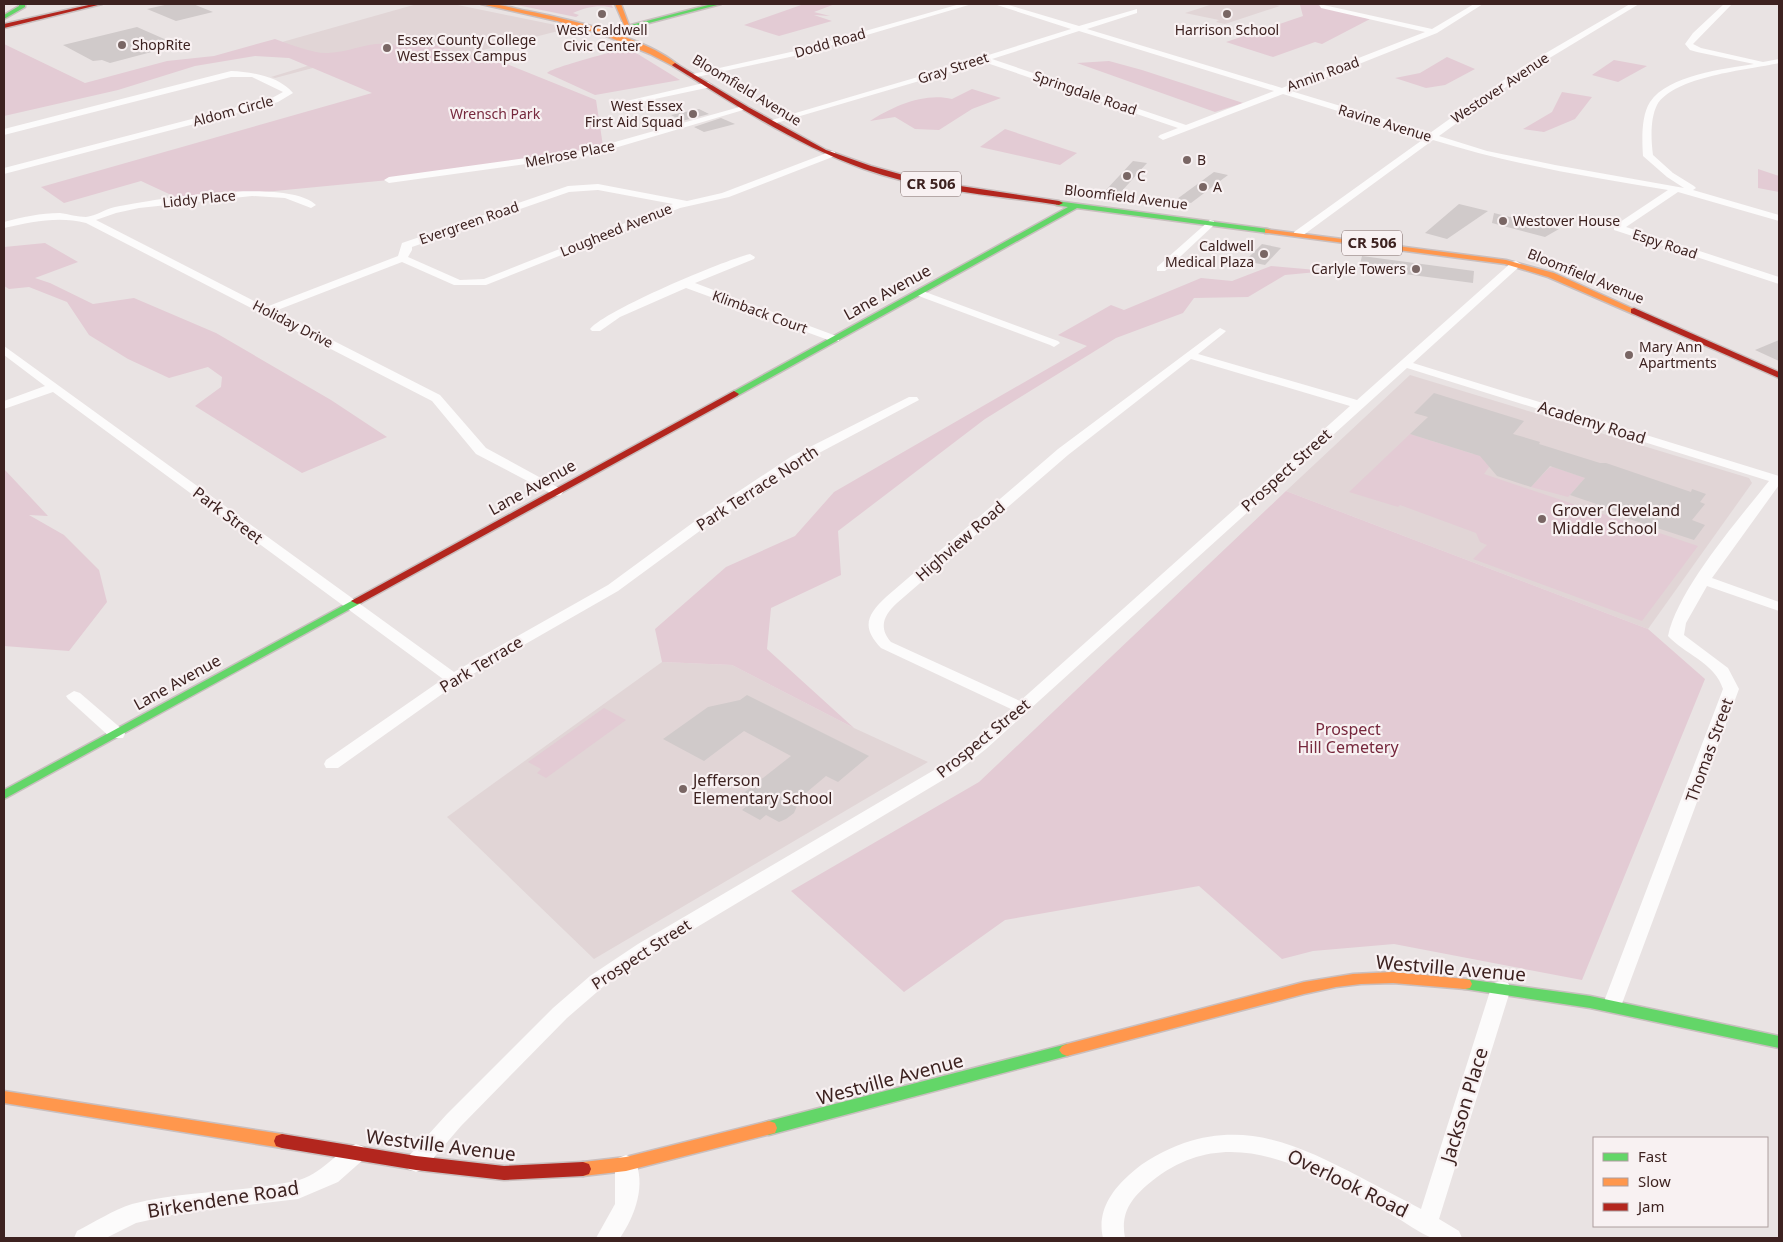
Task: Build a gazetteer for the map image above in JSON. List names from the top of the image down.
{
  "streets": {
    "street": [
      "Dodd Road",
      "Gray Street",
      "Annin Road",
      "Westover Avenue",
      "Bloomfield Avenue",
      "Springdale Road",
      "Aldom Circle",
      "Ravine Avenue",
      "Melrose Place",
      "CR 506",
      "Liddy Place",
      "Evergreen Road",
      "Lougheed Avenue",
      "Espy Road",
      "Lane Avenue",
      "Klimback Court",
      "Holiday Drive",
      "Academy Road",
      "Prospect Street",
      "Park Terrace North",
      "Park Street",
      "Highview Road",
      "Park Terrace",
      "Thomas Street",
      "Westville Avenue",
      "Jackson Place",
      "Overlook Road",
      "Birkendene Road"
    ]
  },
  "crossings": [
    ["Dodd Road", "Bloomfield Avenue"],
    ["Gray Street", "Bloomfield Avenue"],
    ["Gray Street", "Springdale Road"],
    ["Gray Street", "Ravine Avenue"],
    ["Annin Road", "Springdale Road"],
    ["Annin Road", "Ravine Avenue"],
    ["Westover Avenue", "Bloomfield Avenue"],
    ["Westover Avenue", "Ravine Avenue"],
    ["Bloomfield Avenue", "Melrose Place"],
    ["Bloomfield Avenue", "Lougheed Avenue"],
    ["Bloomfield Avenue", "Lane Avenue"],
    ["Bloomfield Avenue", "Prospect Street"],
    ["Ravine Avenue", "Espy Road"],
    ["Liddy Place", "Holiday Drive"],
    ["Evergreen Road", "Lougheed Avenue"],
    ["Evergreen Road", "Holiday Drive"],
    ["Lane Avenue", "Klimback Court"],
    ["Lane Avenue", "Holiday Drive"],
    ["Lane Avenue", "Park Street"],
    ["Academy Road", "Prospect Street"],
    ["Academy Road", "Thomas Street"],
    ["Prospect Street", "Highview Road"],
    ["Prospect Street", "Westville Avenue"],
    ["Park Terrace North", "Park Terrace"],
    ["Park Street", "Park Terrace"],
    ["Thomas Street", "Westville Avenue"],
    ["Westville Avenue", "Jackson Place"],
    ["Westville Avenue", "Birkendene Road"],
    ["Jackson Place", "Overlook Road"]
  ],
  "parks": ["Wrensch Park", "Prospect Hill Cemetery"],
  "places": [
    "West Caldwell Civic Center",
    "Harrison School",
    "ShopRite",
    "Essex County College West Essex Campus",
    "West Essex First Aid Squad",
    "B",
    "C",
    "A",
    "Westover House",
    "Caldwell Medical Plaza",
    "Carlyle Towers",
    "Mary Ann Apartments",
    "Grover Cleveland Middle School",
    "Jefferson Elementary School"
  ],
  "legend": ["Fast", "Slow", "Jam"]
}
